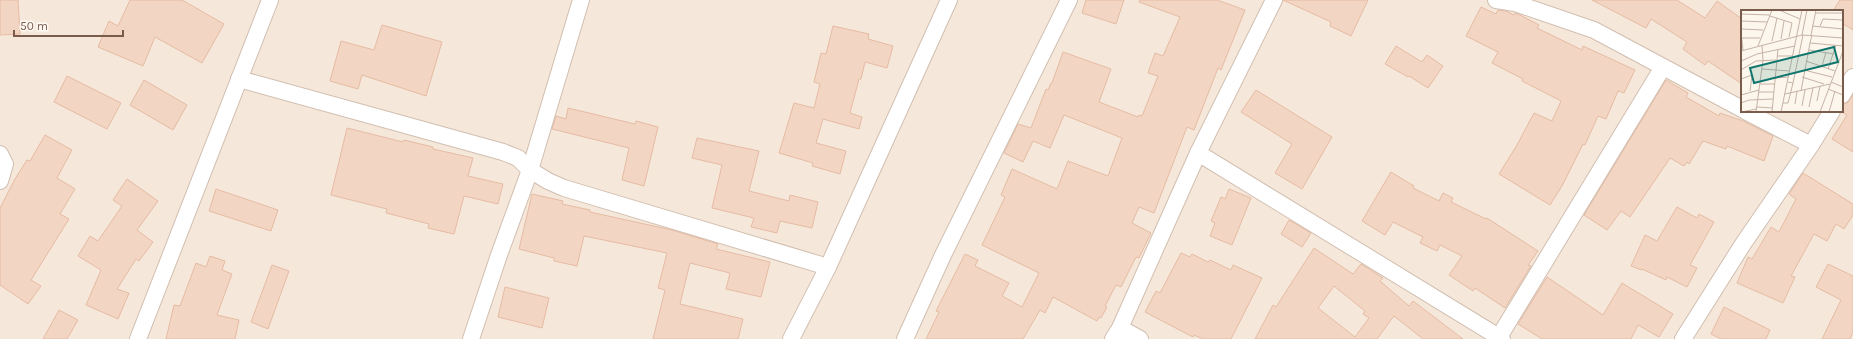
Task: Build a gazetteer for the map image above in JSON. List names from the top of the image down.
{
  "scale_bar": "50 m"
}
